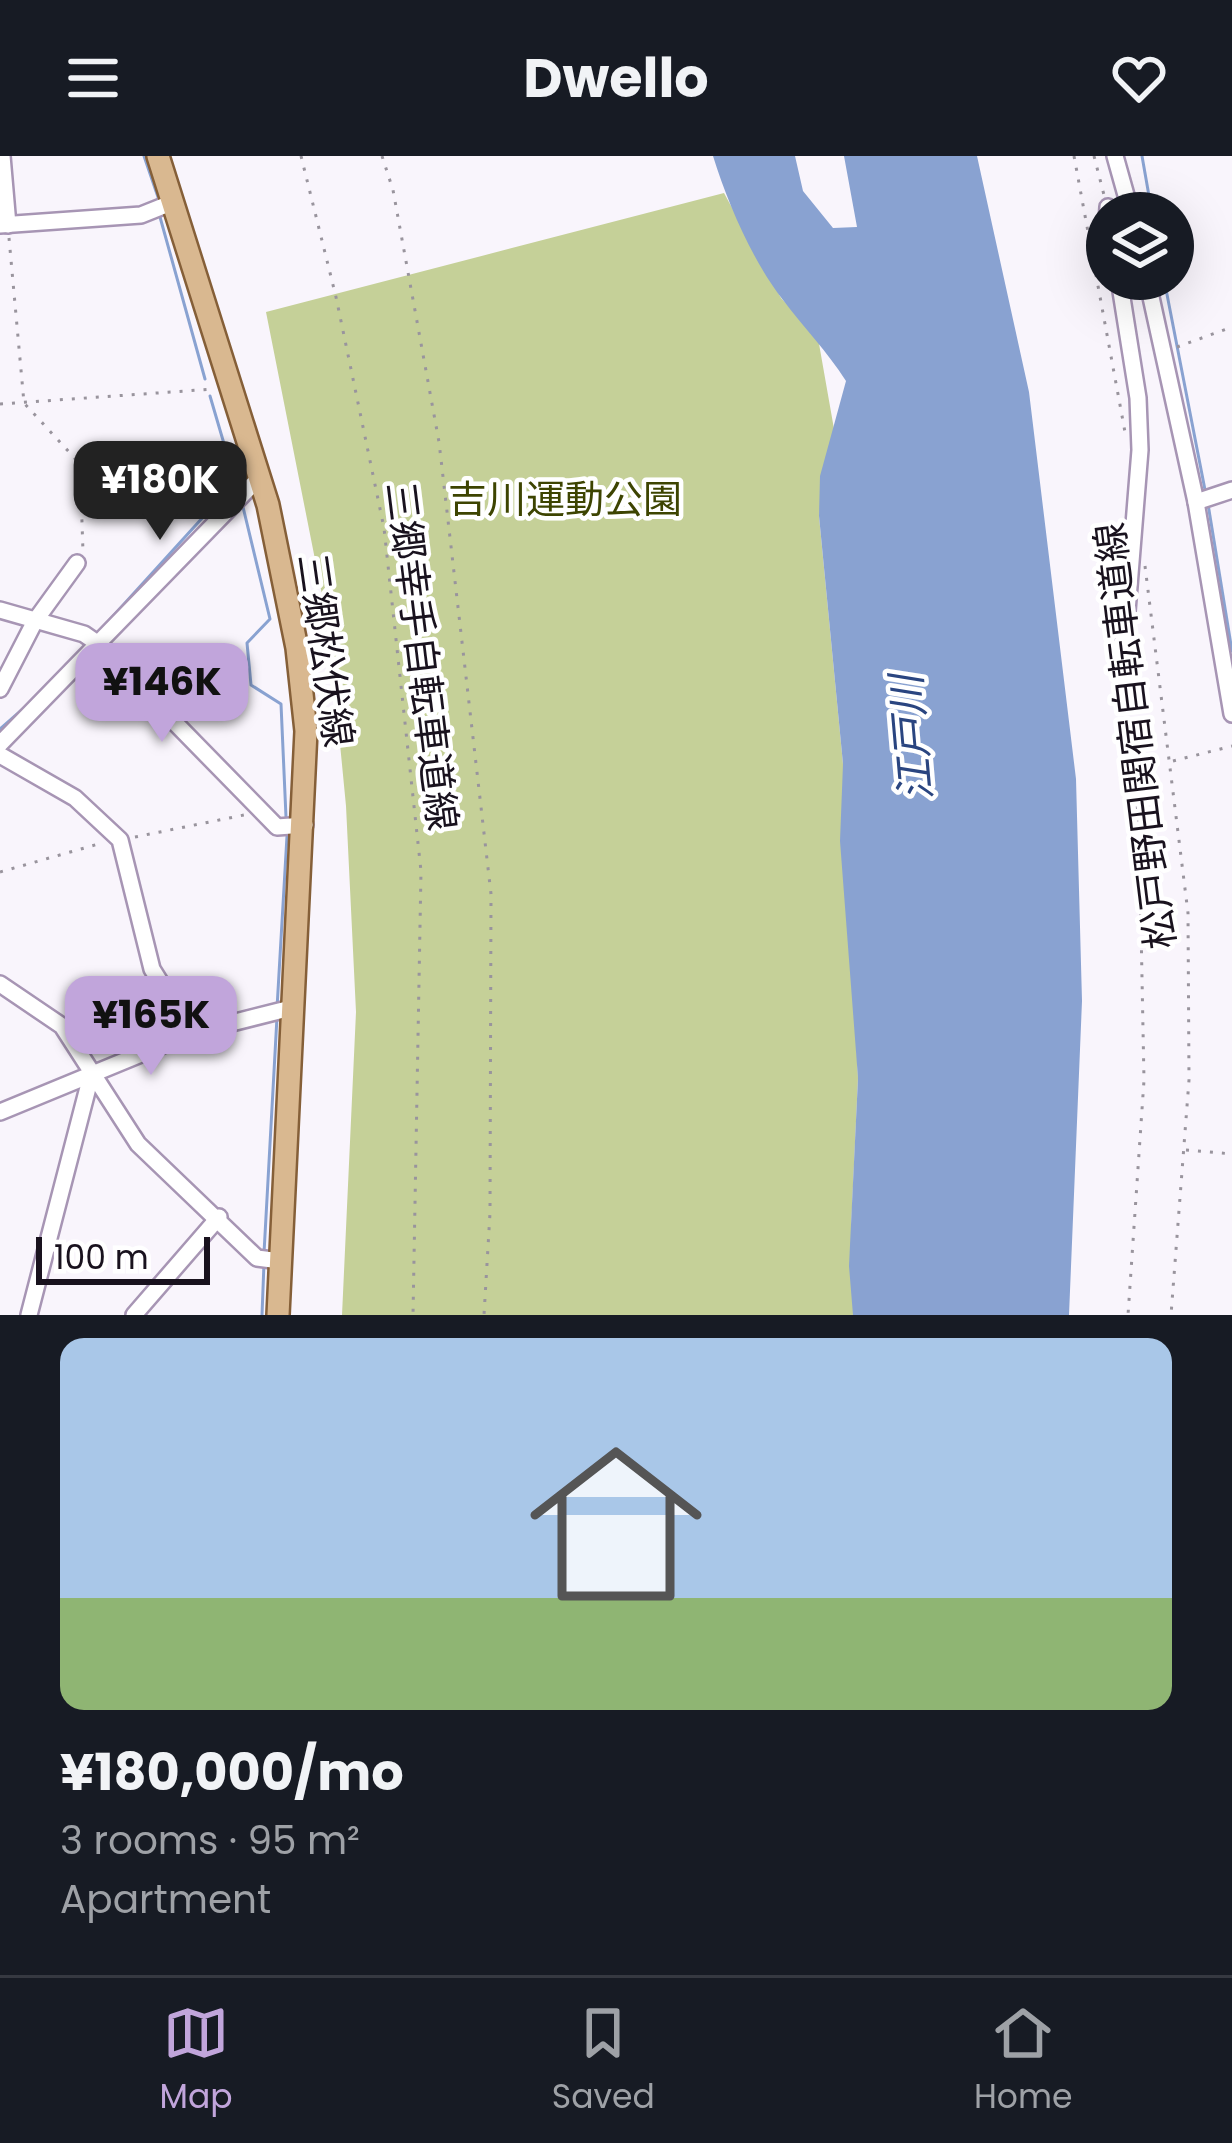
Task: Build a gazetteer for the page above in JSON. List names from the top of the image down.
{
  "streets": {
    "main road": ["三郷松伏線"],
    "path": ["三郷幸手自転車道線", "松戸野田関宿自転車道線"]
  },
  "water": ["江戸川"],
  "parks": ["吉川運動公園"],
  "scale_bar": "100 m",
  "page": {
    "header": "Dwello",
    "price": ["¥180K", "¥146K", "¥165K"],
    "scale": "100 m",
    "list": [
      {
        "name": "¥180,000/mo",
        "note": "3 rooms · 95 m² · Apartment"
      }
    ],
    "tabs": ["Map", "Saved", "Home"]
  }
}
